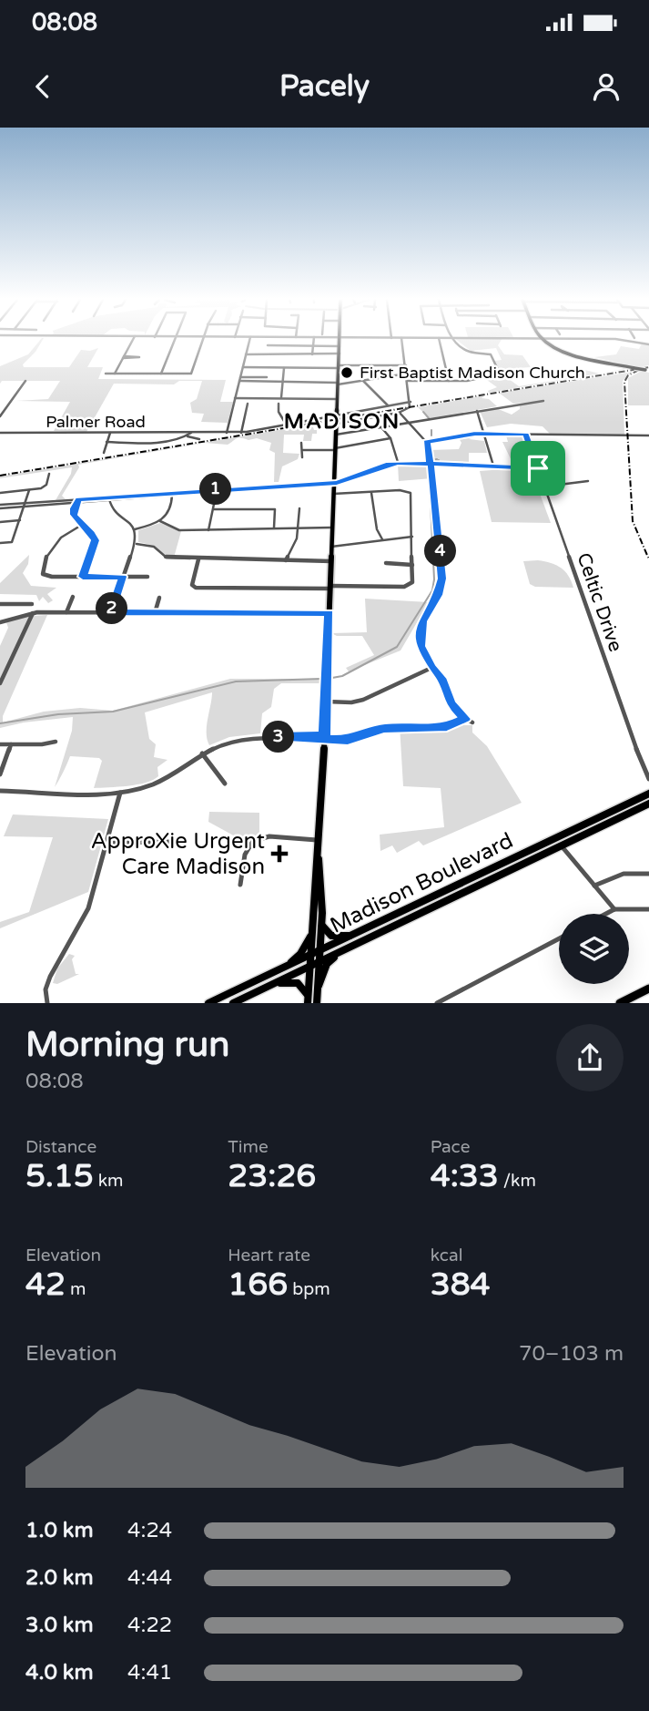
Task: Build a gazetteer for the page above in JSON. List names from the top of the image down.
{
  "streets": {
    "main road": ["Madison Boulevard"],
    "street": ["Palmer Road", "Celtic Drive"]
  },
  "districts": ["MADISON"],
  "places": {
    "other": ["First Baptist Madison Church"],
    "health": ["ApproXie Urgent Care Madison"]
  },
  "page": {
    "status": "08:08",
    "header": "Pacely",
    "pins": [
      "1",
      "4",
      "2",
      "3"
    ],
    "heading": ["Morning run", "08:08"],
    "stats": [
      ["Distance", "5.15 km"],
      ["Time", "23:26"],
      ["Pace", "4:33 /km"],
      ["Elevation", "42 m"],
      ["Heart rate", "166 bpm"],
      ["kcal", "384"]
    ],
    "chart": ["Elevation", "70–103 m"],
    "list": [
      {
        "name": "1.0 km",
        "note": "4:24"
      },
      {
        "name": "2.0 km",
        "note": "4:44"
      },
      {
        "name": "3.0 km",
        "note": "4:22"
      },
      {
        "name": "4.0 km",
        "note": "4:41"
      }
    ]
  }
}
